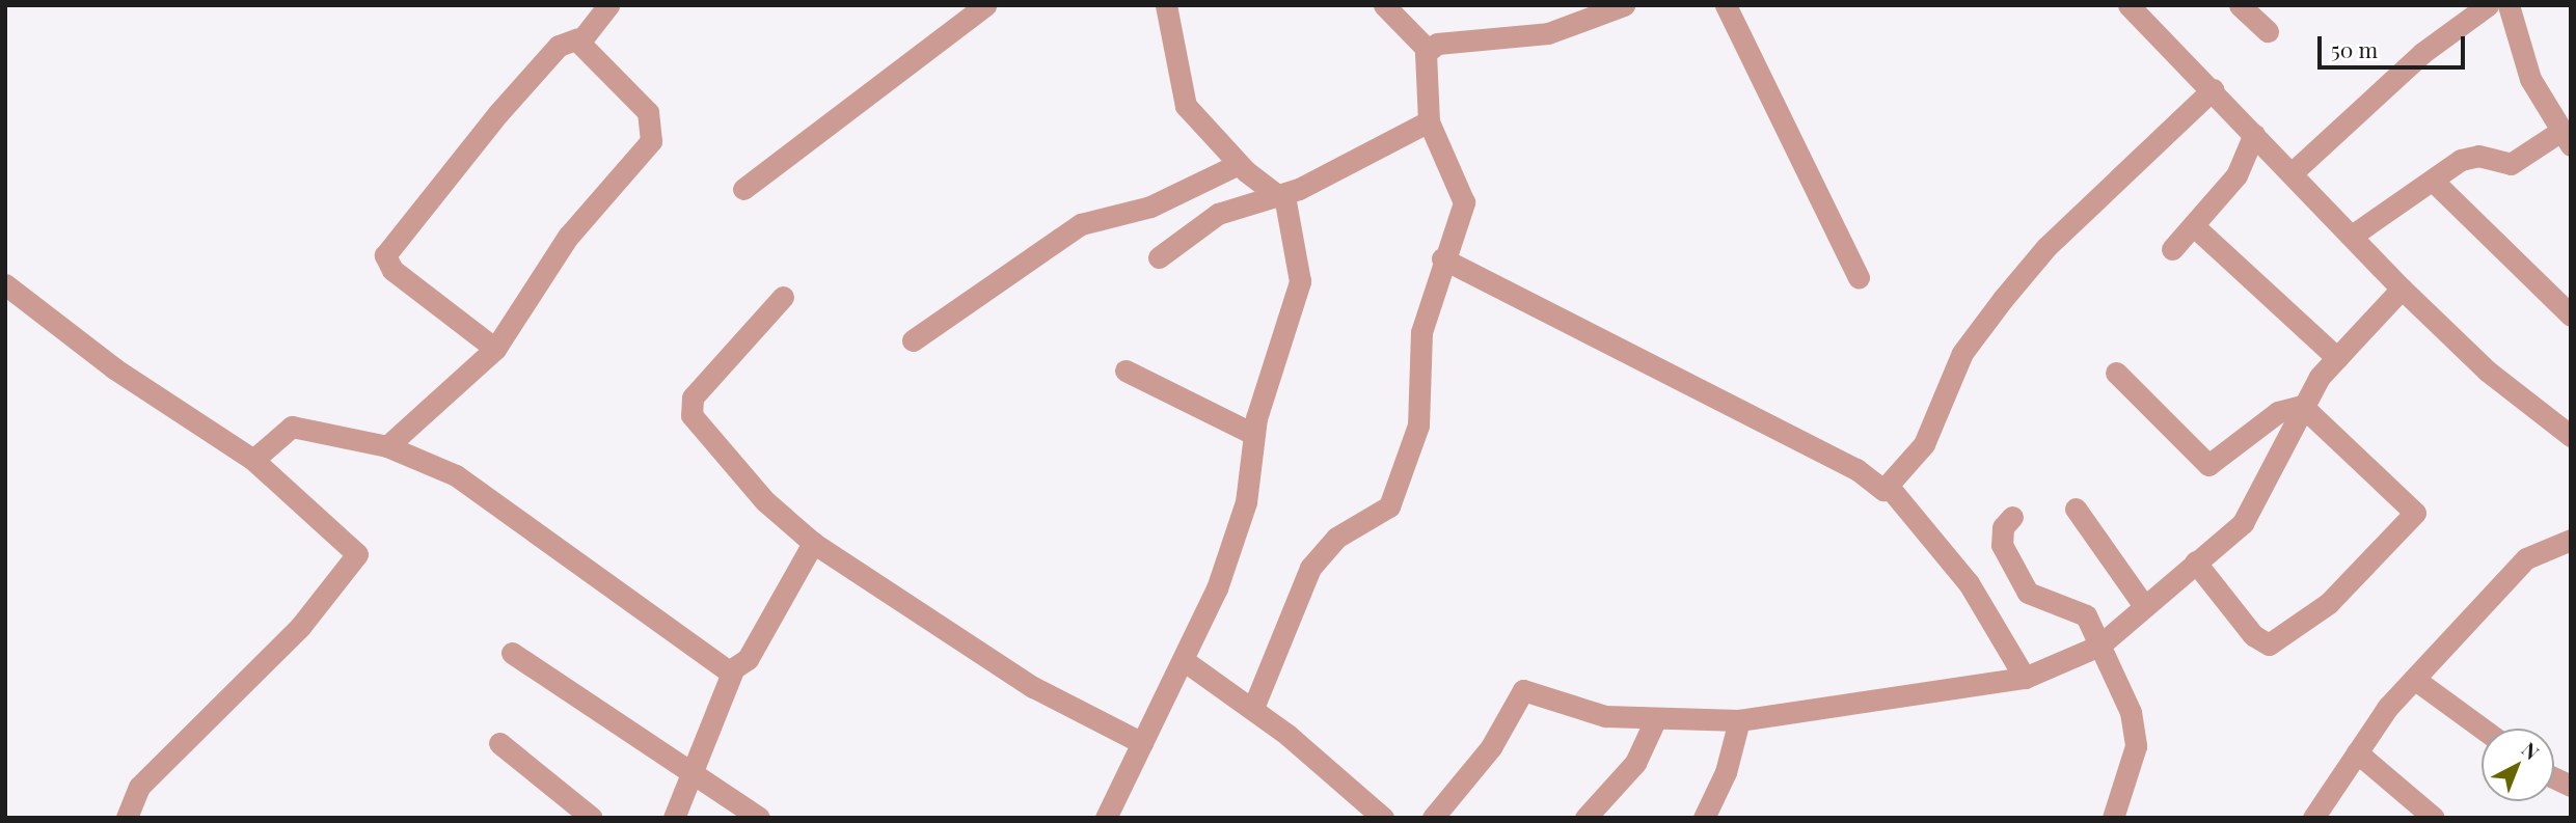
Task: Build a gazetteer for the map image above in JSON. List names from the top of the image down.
{
  "scale_bar": "50 m",
  "north": "top right"
}
